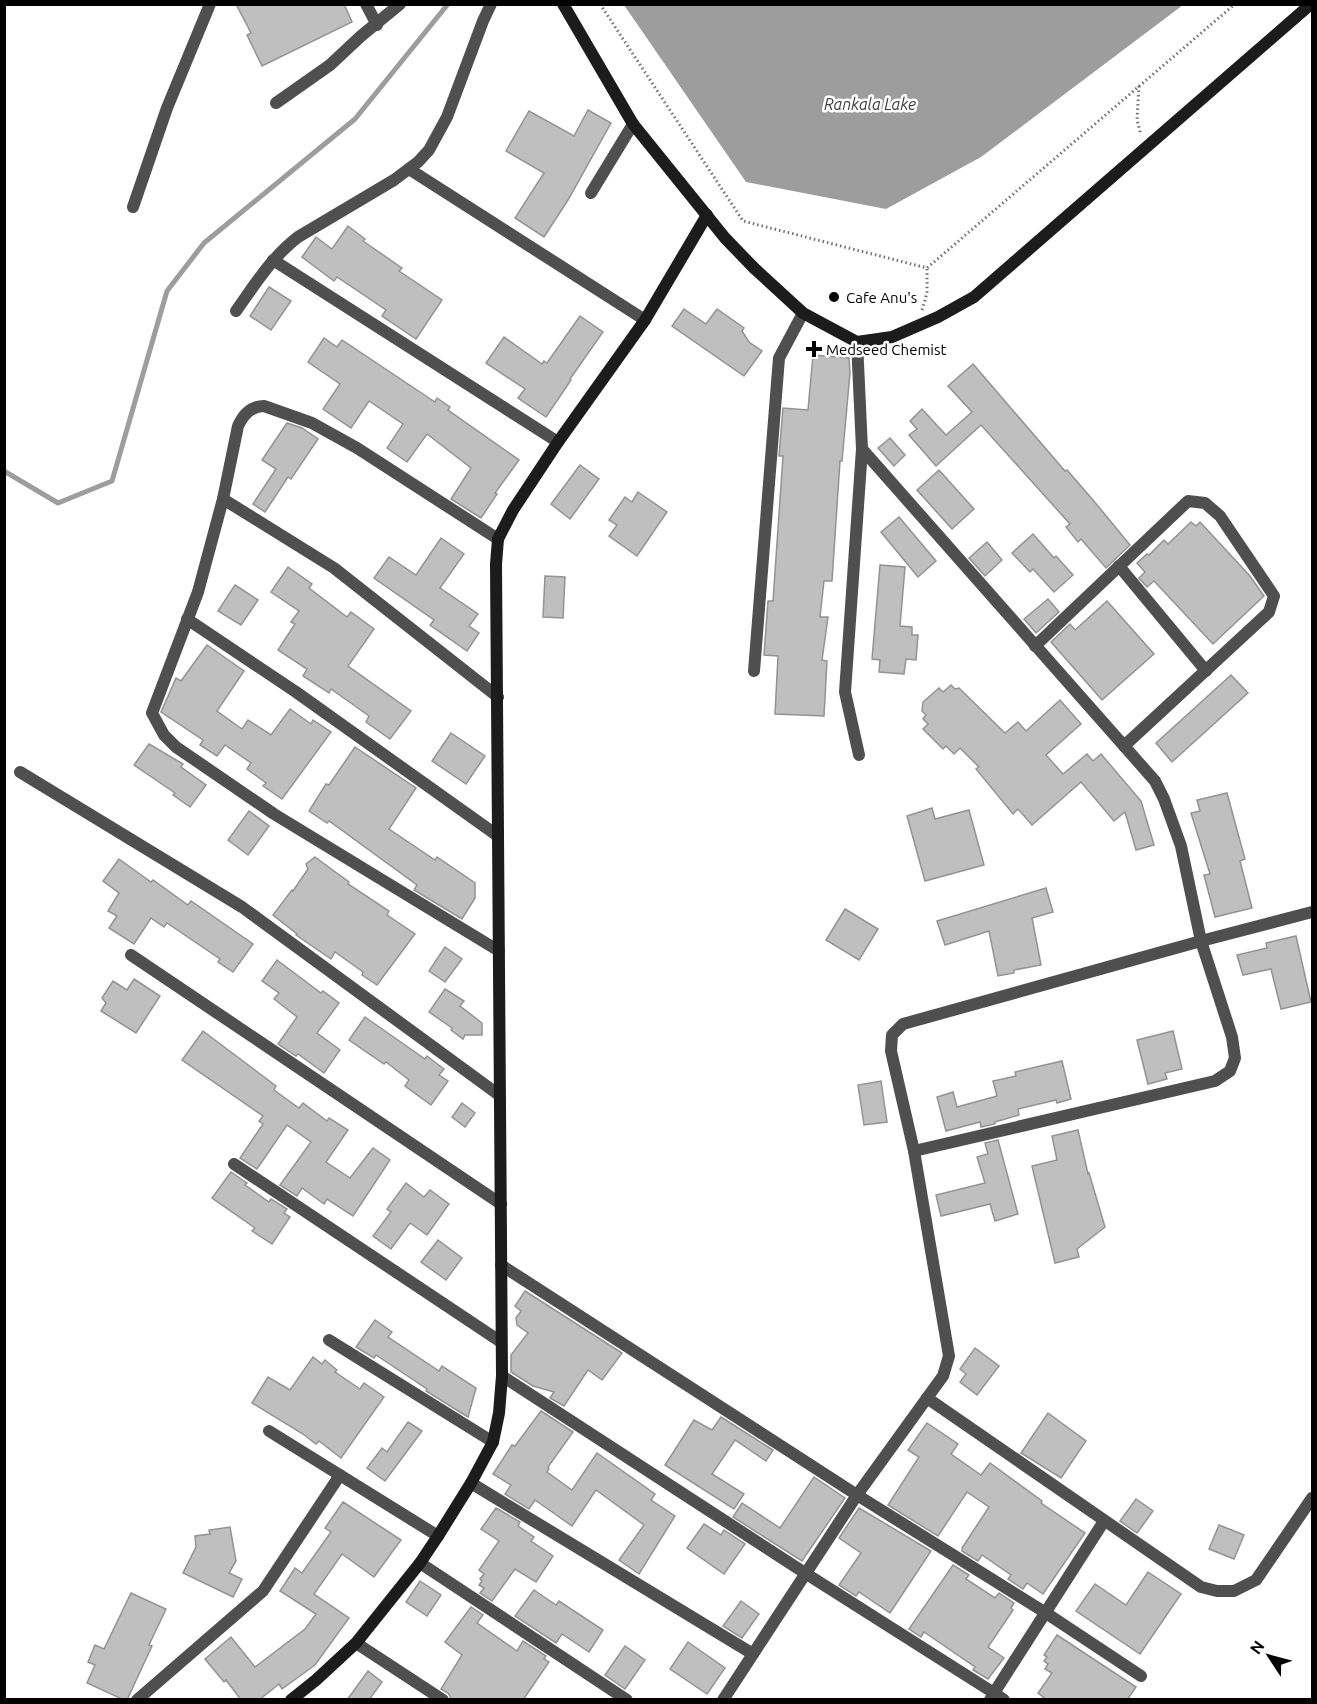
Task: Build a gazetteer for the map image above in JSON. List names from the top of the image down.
{
  "water": ["Rankala Lake"],
  "places": {
    "other": ["Cafe Anu's"],
    "health": ["Medseed Chemist"]
  },
  "north": "top left"
}
